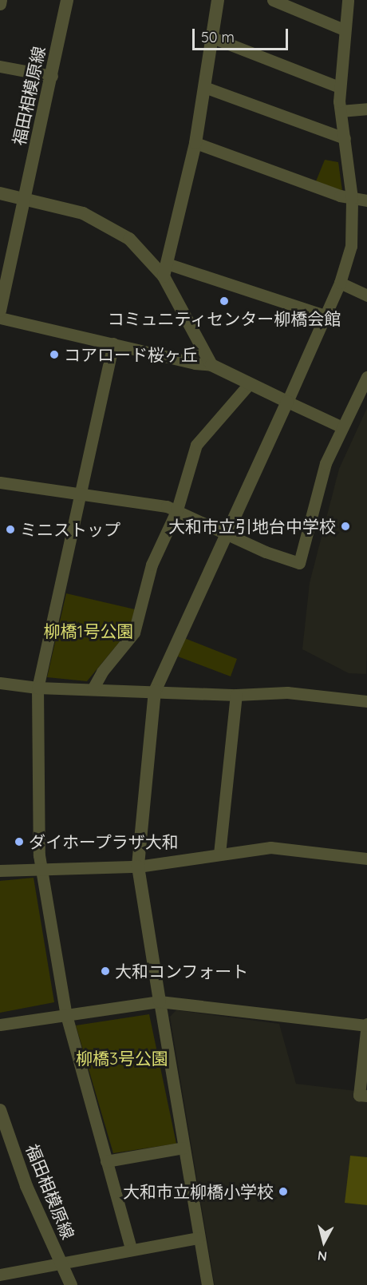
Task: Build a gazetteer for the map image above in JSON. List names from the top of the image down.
{
  "streets": {
    "street": ["福田相模原線"]
  },
  "parks": ["柳橋1号公園", "柳橋3号公園"],
  "places": [
    "コミュニティセンター柳橋会館",
    "コアロード桜ヶ丘",
    "大和市立引地台中学校",
    "ミニストップ",
    "ダイホープラザ大和",
    "大和コンフォート",
    "大和市立柳橋小学校"
  ],
  "scale_bar": "50 m",
  "north": "bottom"
}
